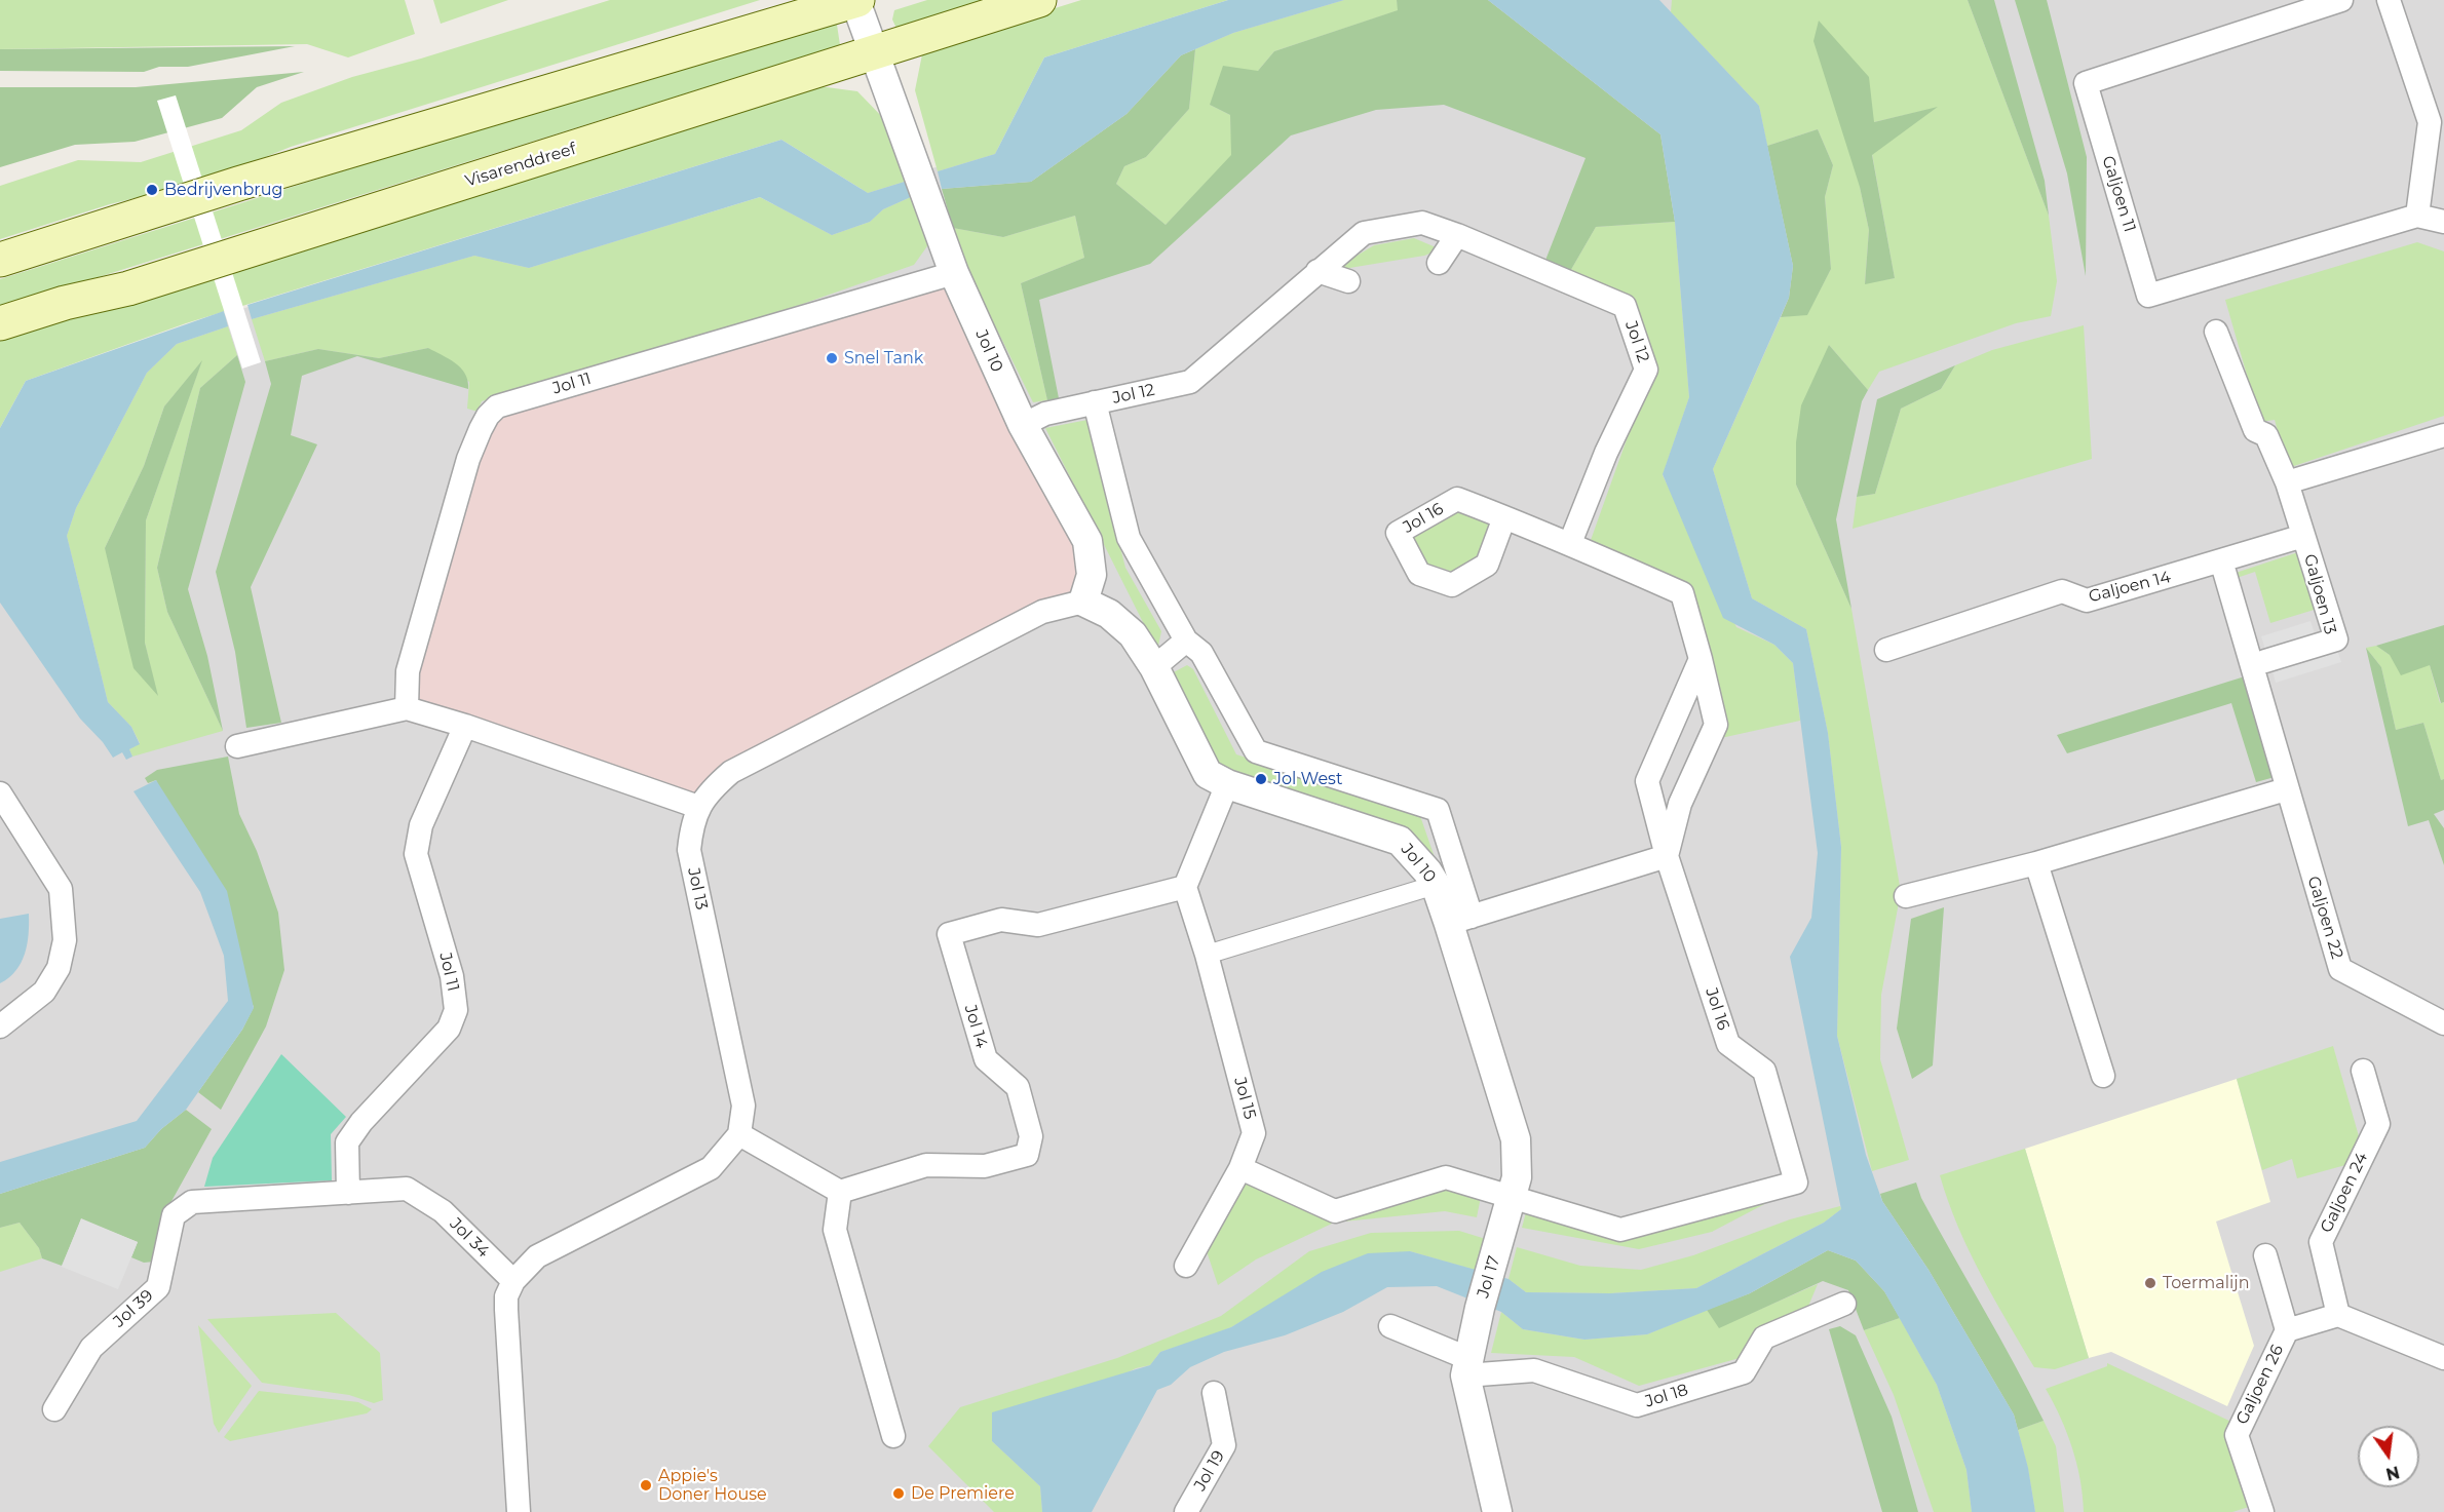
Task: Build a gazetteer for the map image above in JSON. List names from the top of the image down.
{
  "streets": {
    "main road": ["Visarenddreef"],
    "street": [
      "Galjoen 11",
      "Jol 12",
      "Jol 10",
      "Jol 11",
      "Jol 16",
      "Galjoen 14",
      "Galjoen 13",
      "Jol 13",
      "Galjoen 22",
      "Jol 14",
      "Jol 15",
      "Galjoen 24",
      "Jol 34",
      "Jol 17",
      "Jol 39",
      "Galjoen 26",
      "Jol 18",
      "Jol 19"
    ]
  },
  "crossings": [
    ["Visarenddreef", "Jol 10"],
    ["Jol 12", "Jol 10"],
    ["Jol 12", "Jol 16"],
    ["Jol 10", "Jol 11"],
    ["Jol 10", "Jol 16"],
    ["Jol 10", "Jol 13"],
    ["Jol 10", "Jol 17"],
    ["Jol 11", "Jol 34"],
    ["Jol 16", "Jol 17"],
    ["Galjoen 14", "Galjoen 13"],
    ["Galjoen 14", "Galjoen 22"],
    ["Jol 14", "Jol 15"],
    ["Galjoen 24", "Galjoen 26"],
    ["Jol 34", "Jol 39"],
    ["Jol 17", "Jol 18"]
  ],
  "places": [
    "Bedrijvenbrug",
    "Snel Tank",
    "Jol West",
    "Toermalijn",
    "Appie's Doner House",
    "De Premiere"
  ],
  "north": "bottom"
}
